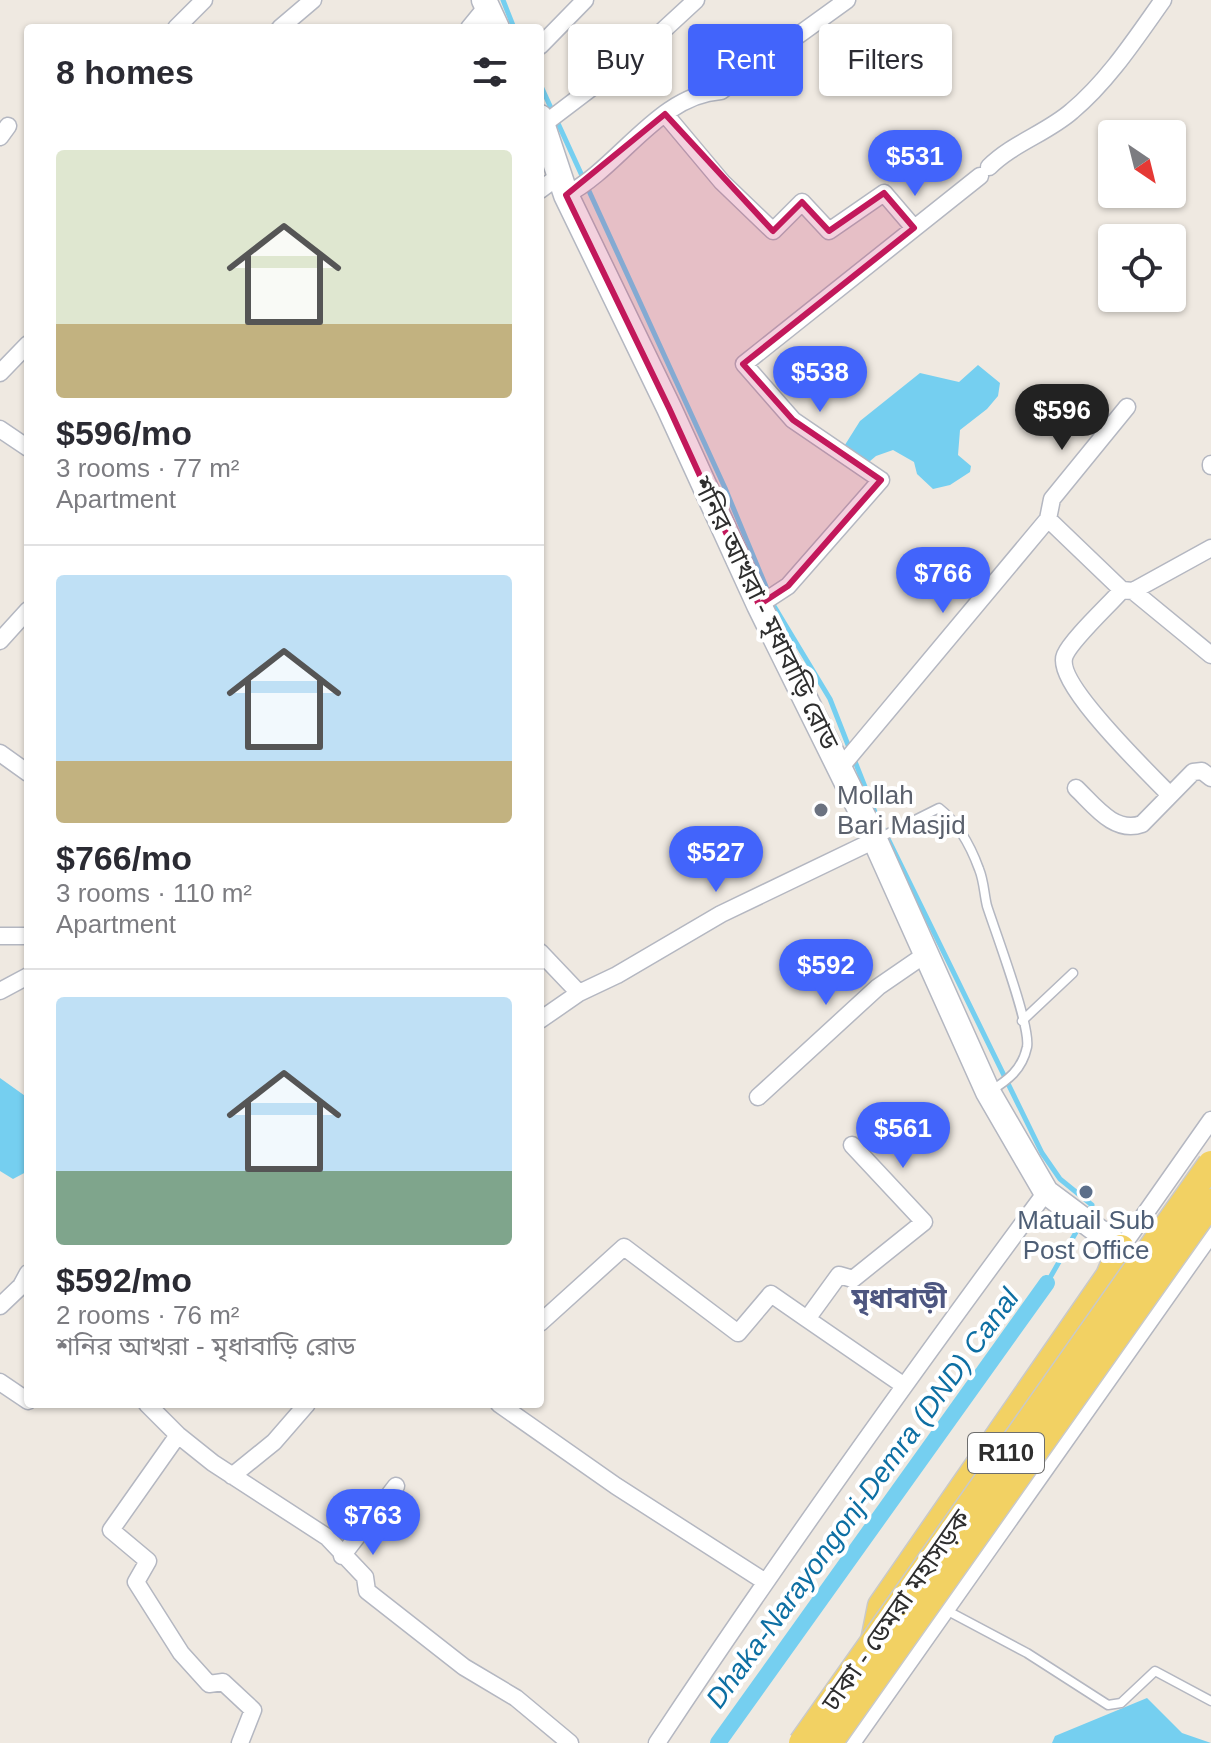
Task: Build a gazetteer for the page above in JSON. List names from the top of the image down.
{
  "streets": {
    "main road": ["শনির আখরা - মৃধাবাড়ি রোড", "R110", "ঢাকা - ডেমরা মহাসড়ক"]
  },
  "districts": ["মৃধাবাড়ী"],
  "water": ["Dhaka-Narayongonj-Demra (DND) Canal"],
  "places": ["Mollah Bari Masjid", "Matuail Sub Post Office"],
  "north": "bottom right",
  "page": {
    "chip": ["Buy", "Rent", "Filters"],
    "heading": "8 homes",
    "list": [
      {
        "name": "$596/mo",
        "note": "3 rooms · 77 m² · Apartment"
      },
      {
        "name": "$766/mo",
        "note": "3 rooms · 110 m² · Apartment"
      },
      {
        "name": "$592/mo",
        "note": "2 rooms · 76 m² · শনির আখরা - মৃধাবাড়ি রোড"
      }
    ],
    "price": [
      "$531",
      "$538",
      "$596",
      "$766",
      "$527",
      "$592",
      "$561",
      "$763"
    ]
  }
}
